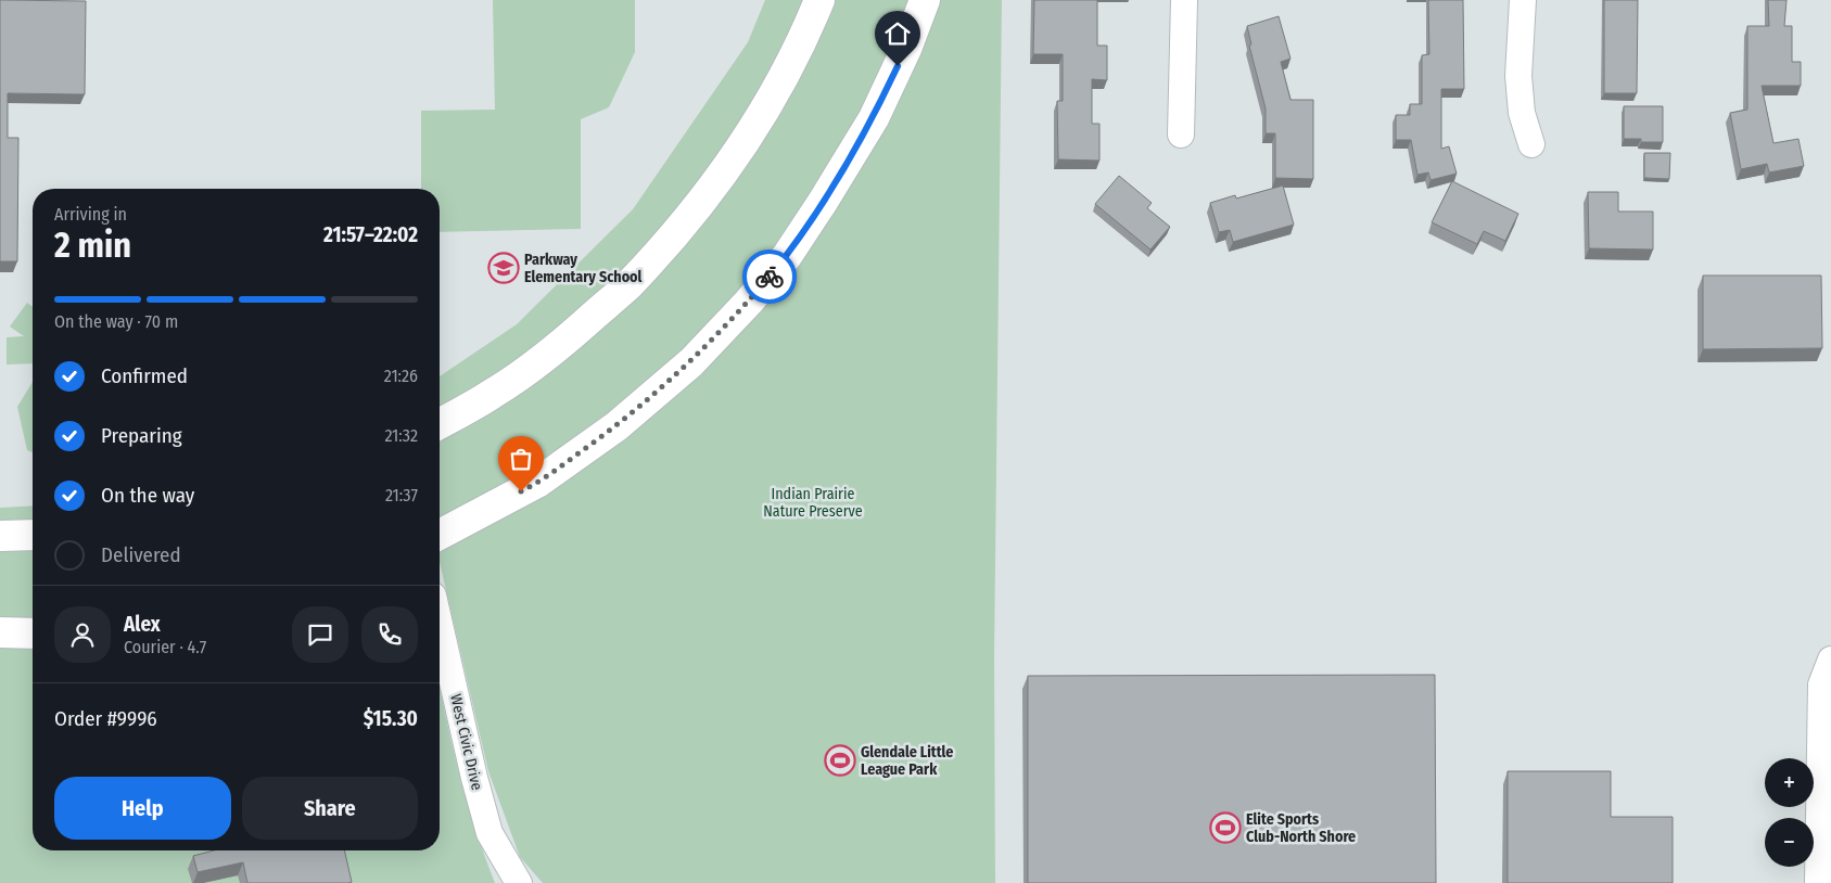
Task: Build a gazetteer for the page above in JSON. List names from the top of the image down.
{
  "streets": {
    "street": ["West Civic Drive"]
  },
  "parks": ["Indian Prairie Nature Preserve"],
  "places": {
    "school or university": ["Parkway Elementary School"],
    "sports": ["Glendale Little League Park", "Elite Sports Club-North Shore"]
  },
  "page": {
    "heading": ["2 min", "Arriving in", "21:57–22:02"],
    "panel": [
      "Alex",
      "Courier · 4.7",
      "Order #9996",
      "$15.30"
    ],
    "bar": "On the way · 70 m",
    "list": [
      ["Confirmed", "21:26"],
      ["Preparing", "21:32"],
      ["On the way", "21:37"],
      "Delivered"
    ],
    "map_buttons": ["+", "−"],
    "buttons": ["Help", "Share"]
  }
}
